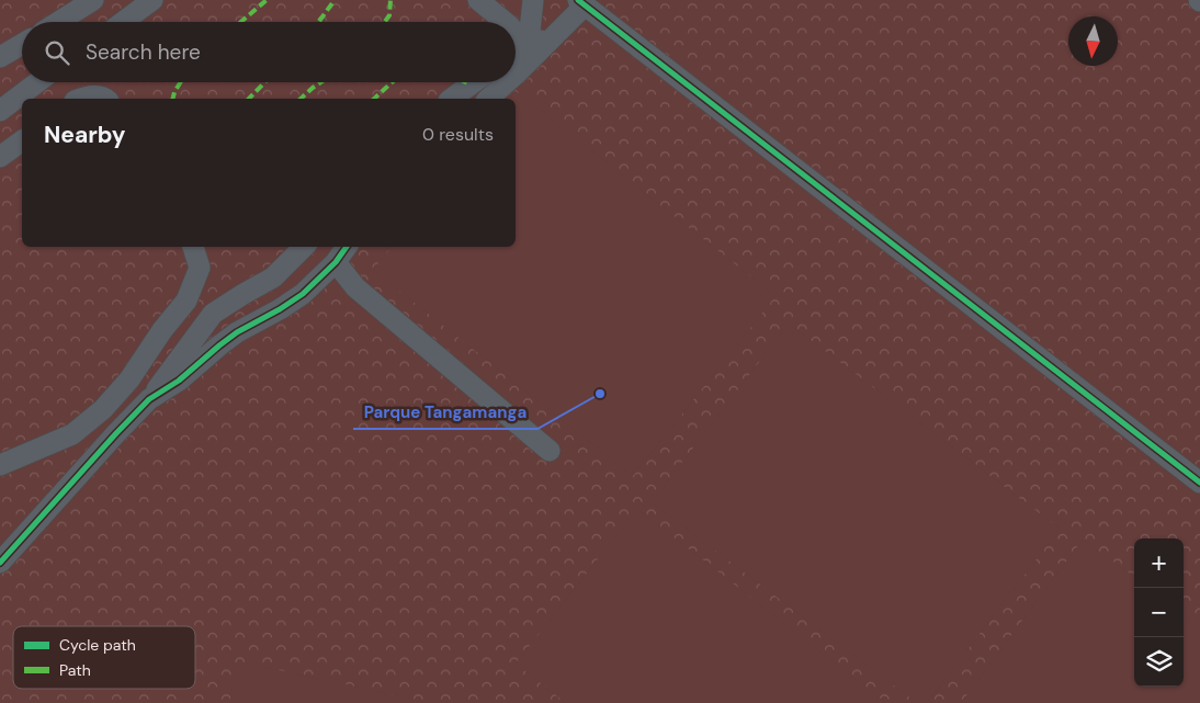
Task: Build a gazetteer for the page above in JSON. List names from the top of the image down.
{
  "places": ["Parque Tangamanga"],
  "legend": ["Cycle path", "Path"],
  "north": "bottom",
  "page": {
    "search": "Search here",
    "heading": ["Nearby", "0 results"],
    "map_buttons": ["+", "−"]
  }
}
